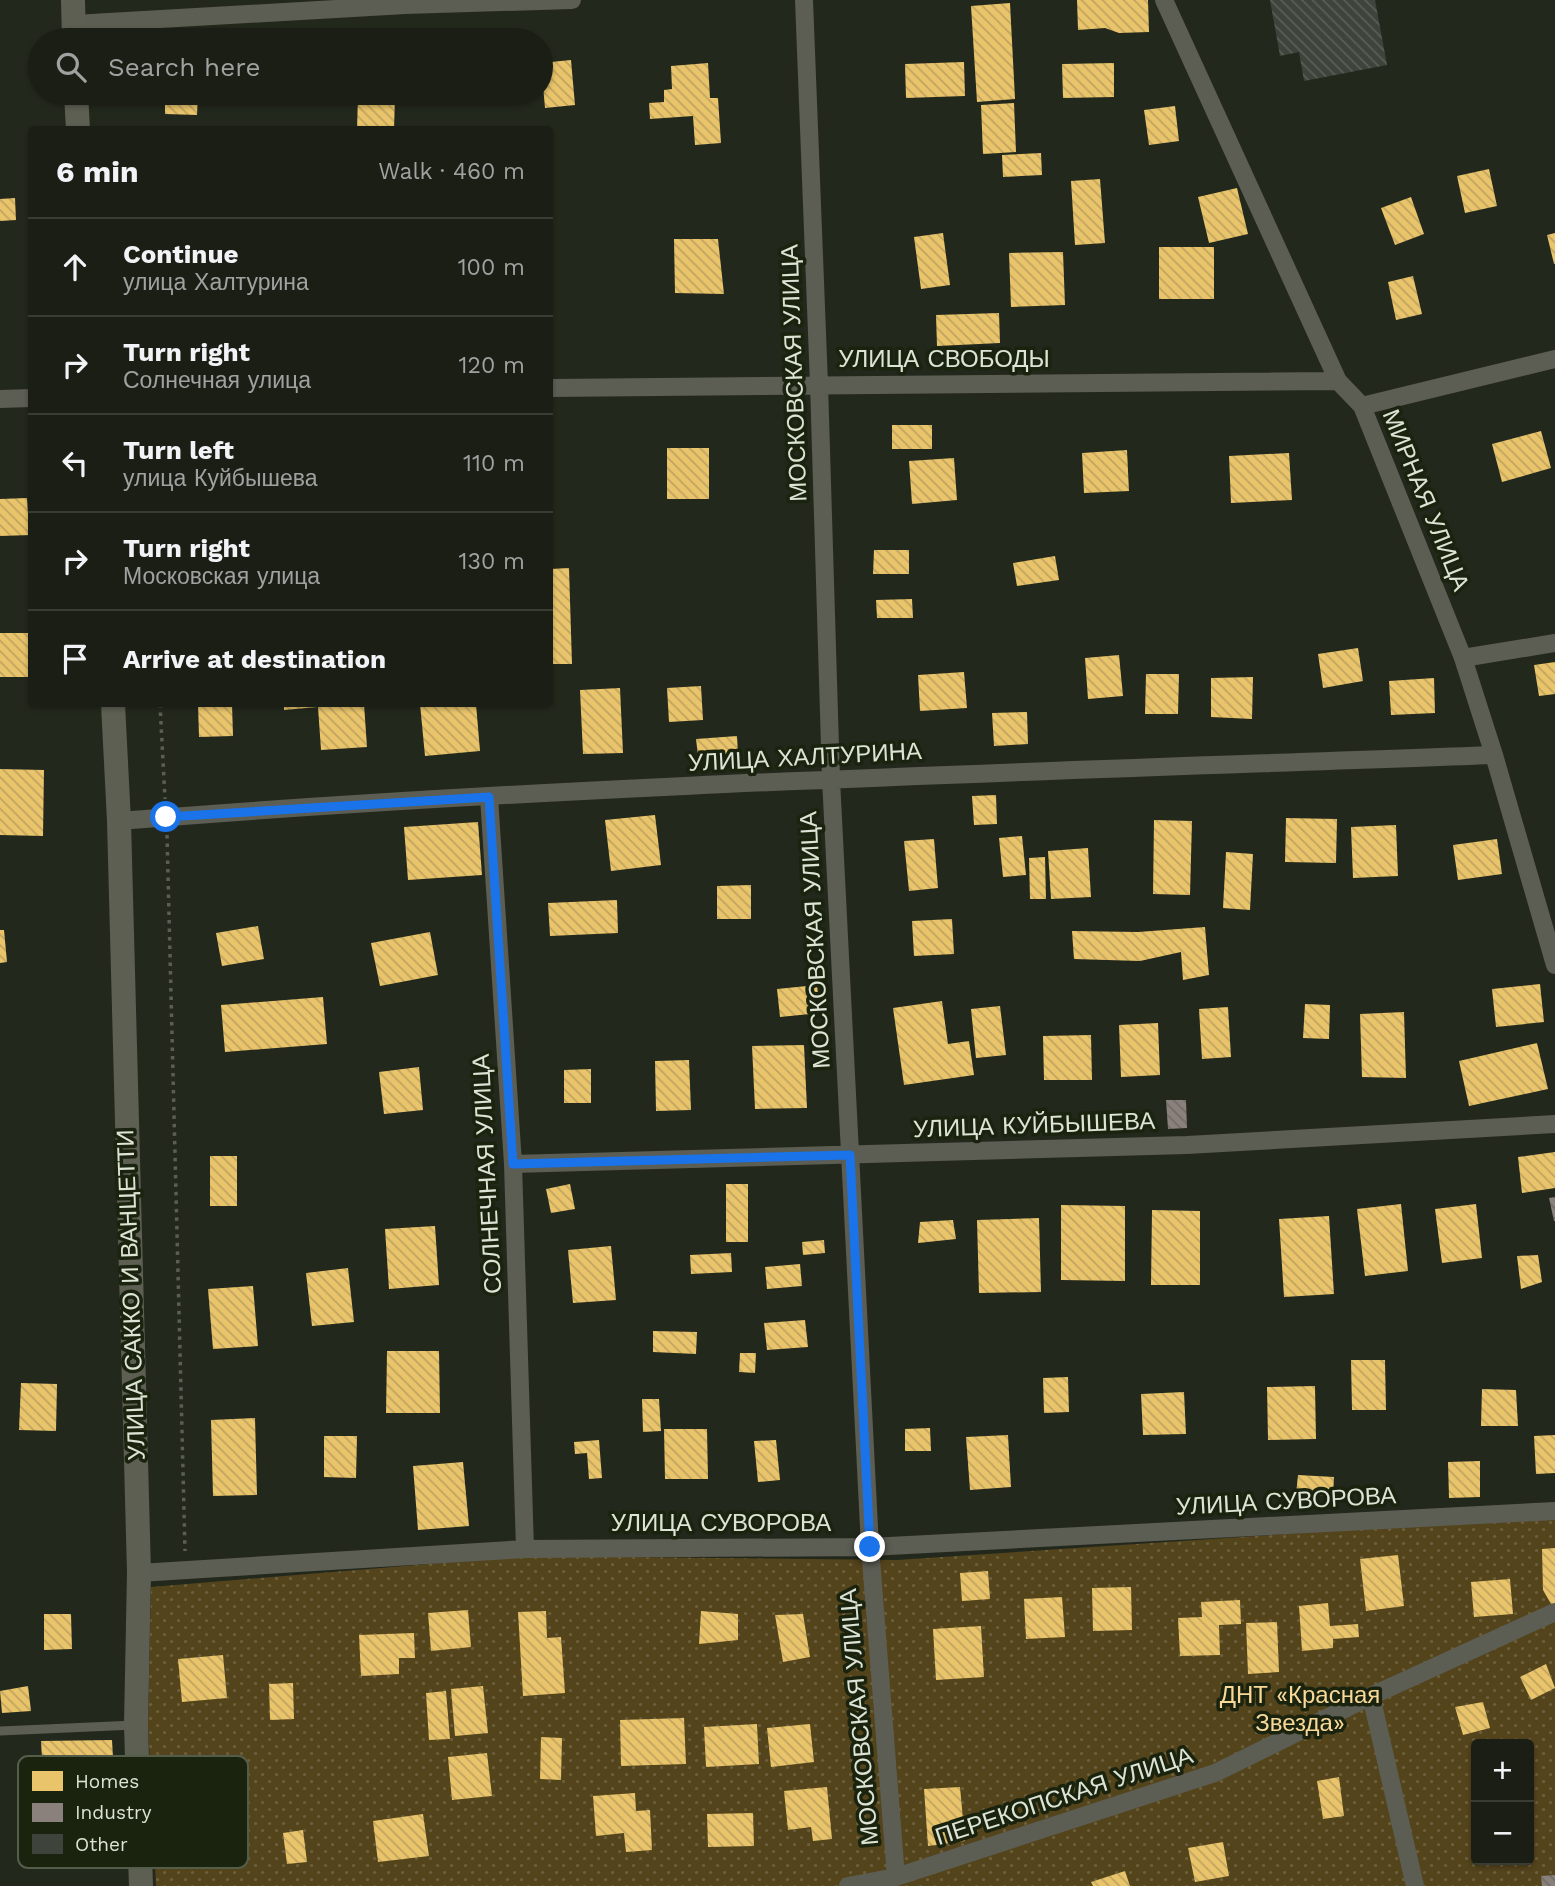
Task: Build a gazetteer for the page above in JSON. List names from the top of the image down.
{
  "streets": {
    "main road": ["УЛИЦА САККО И ВАНЦЕТТИ"],
    "street": [
      "УЛИЦА СВОБОДЫ",
      "МОСКОВСКАЯ УЛИЦА",
      "МИРНАЯ УЛИЦА",
      "УЛИЦА ХАЛТУРИНА",
      "УЛИЦА КУЙБЫШЕВА",
      "СОЛНЕЧНАЯ УЛИЦА",
      "УЛИЦА СУВОРОВА",
      "ПЕРЕКОПСКАЯ УЛИЦА"
    ]
  },
  "crossings": [
    ["УЛИЦА СВОБОДЫ", "МОСКОВСКАЯ УЛИЦА"],
    ["УЛИЦА СВОБОДЫ", "МИРНАЯ УЛИЦА"],
    ["МОСКОВСКАЯ УЛИЦА", "УЛИЦА ХАЛТУРИНА"],
    ["МОСКОВСКАЯ УЛИЦА", "УЛИЦА КУЙБЫШЕВА"],
    ["МОСКОВСКАЯ УЛИЦА", "УЛИЦА СУВОРОВА"],
    ["МОСКОВСКАЯ УЛИЦА", "ПЕРЕКОПСКАЯ УЛИЦА"],
    ["МИРНАЯ УЛИЦА", "УЛИЦА ХАЛТУРИНА"],
    ["УЛИЦА ХАЛТУРИНА", "СОЛНЕЧНАЯ УЛИЦА"],
    ["УЛИЦА ХАЛТУРИНА", "УЛИЦА САККО И ВАНЦЕТТИ"],
    ["УЛИЦА КУЙБЫШЕВА", "СОЛНЕЧНАЯ УЛИЦА"],
    ["СОЛНЕЧНАЯ УЛИЦА", "УЛИЦА СУВОРОВА"],
    ["УЛИЦА САККО И ВАНЦЕТТИ", "УЛИЦА СУВОРОВА"]
  ],
  "parks": ["ДНТ «Красная Звезда»"],
  "legend": ["Homes", "Industry", "Other"],
  "page": {
    "search": "Search here",
    "heading": ["6 min", "Walk · 460 m"],
    "list": [
      ["Continue", "улица Халтурина", "100 m"],
      ["Turn right", "Солнечная улица", "120 m"],
      ["Turn left", "улица Куйбышева", "110 m"],
      ["Turn right", "Московская улица", "130 m"],
      "Arrive at destination"
    ],
    "map_buttons": ["+", "−"]
  }
}
